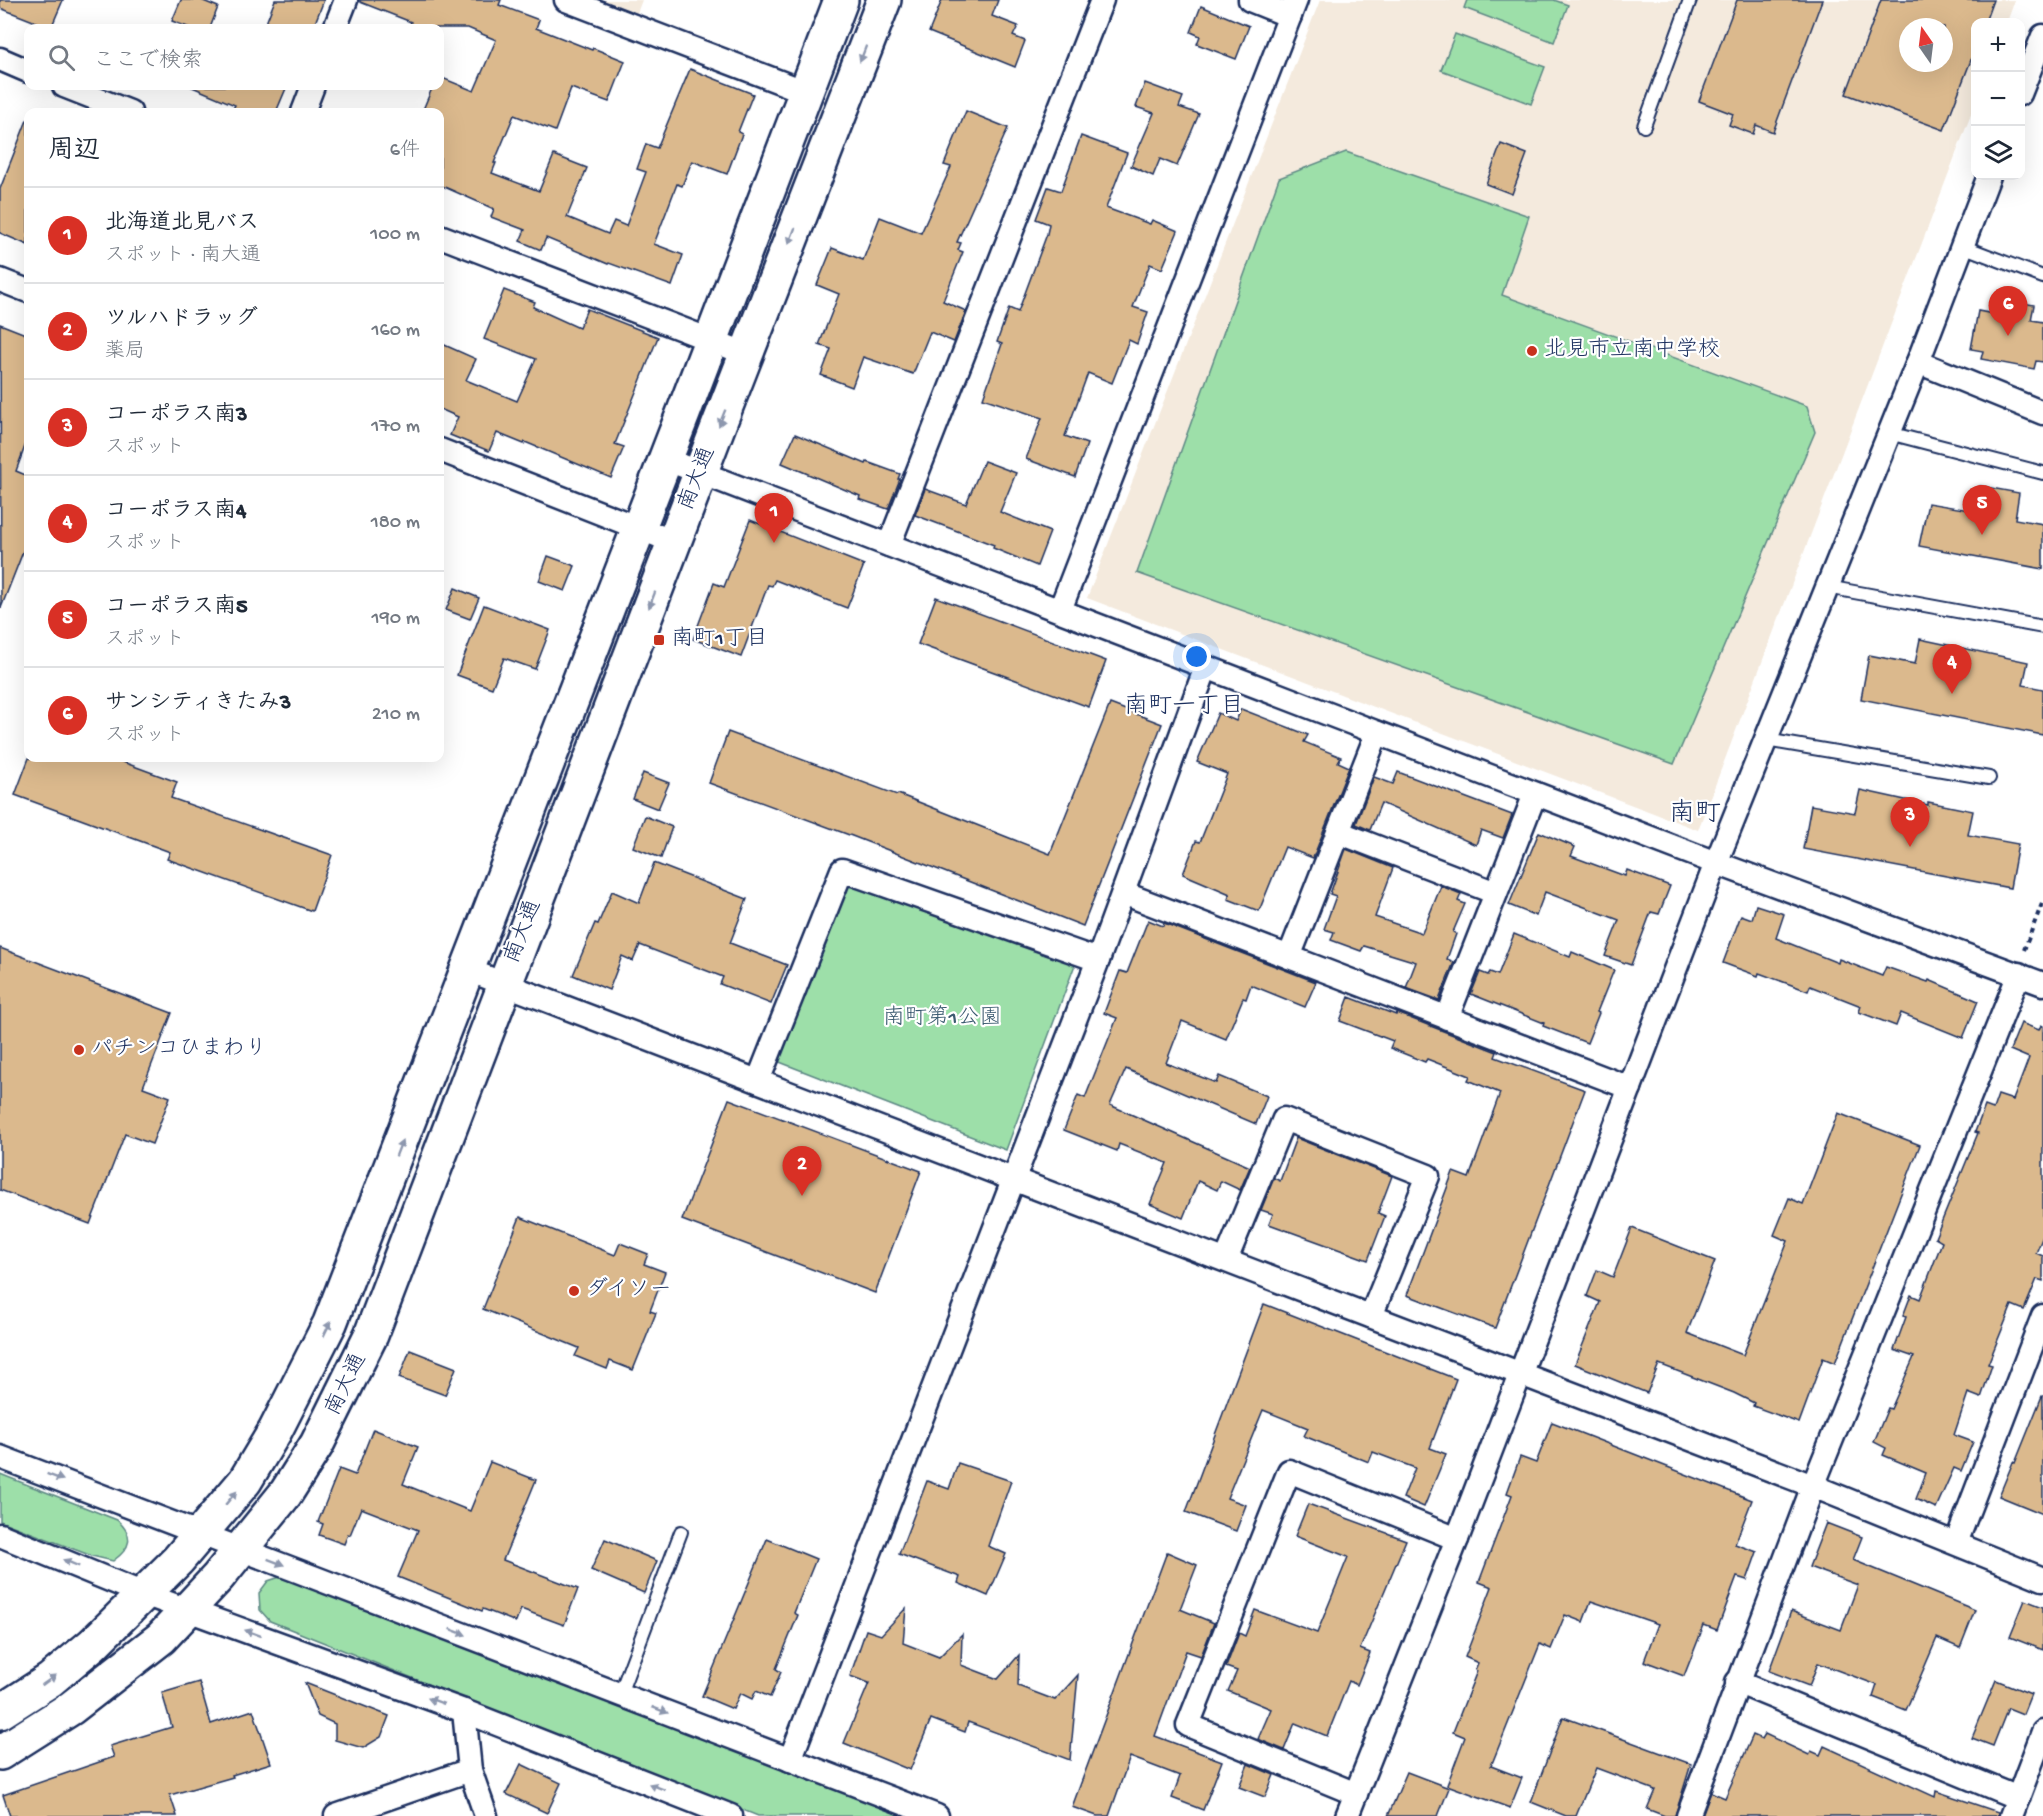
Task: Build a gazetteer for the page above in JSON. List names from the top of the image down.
{
  "streets": {
    "street": ["南大通"]
  },
  "districts": ["南町一丁目", "南町"],
  "parks": ["南町第1公園"],
  "places": {
    "other": ["北見市立南中学校", "パチンコひまわり", "ダイソー"],
    "transit": ["南町1丁目"]
  },
  "north": "top",
  "page": {
    "map_buttons": ["+", "−"],
    "search": "ここで検索",
    "heading": ["周辺", "6件"],
    "list": [
      {
        "mark": "1",
        "name": "北海道北見バス",
        "note": "スポット · 南大通",
        "value": "100 m"
      },
      {
        "mark": "2",
        "name": "ツルハドラッグ",
        "note": "薬局",
        "value": "160 m"
      },
      {
        "mark": "3",
        "name": "コーポラス南3",
        "note": "スポット",
        "value": "170 m"
      },
      {
        "mark": "4",
        "name": "コーポラス南4",
        "note": "スポット",
        "value": "180 m"
      },
      {
        "mark": "5",
        "name": "コーポラス南5",
        "note": "スポット",
        "value": "190 m"
      },
      {
        "mark": "6",
        "name": "サンシティきたみ3",
        "note": "スポット",
        "value": "210 m"
      }
    ],
    "pins": [
      "6",
      "5",
      "1",
      "4",
      "3",
      "2"
    ]
  }
}
